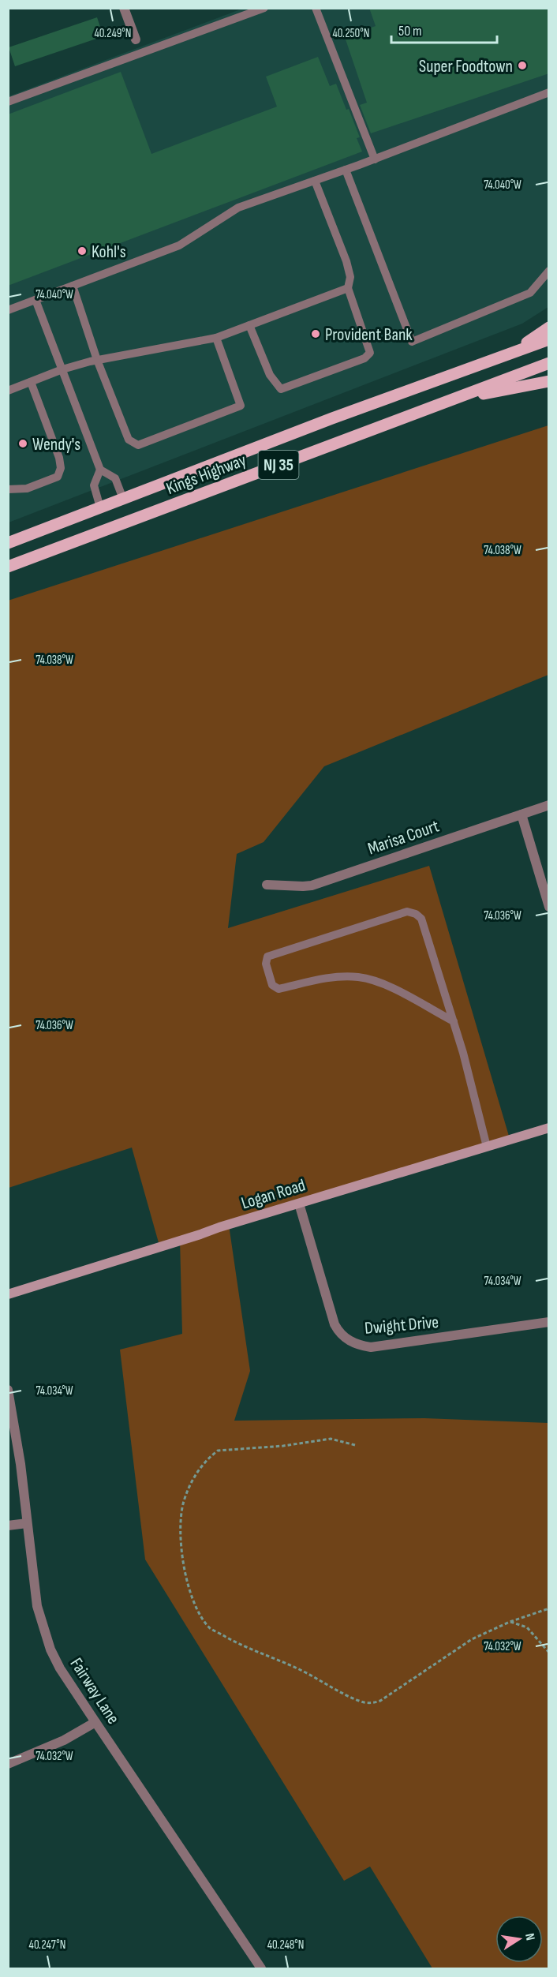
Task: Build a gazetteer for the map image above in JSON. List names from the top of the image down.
{
  "streets": {
    "main road": ["NJ 35", "Kings Highway"],
    "street": [
      "Marisa Court",
      "Logan Road",
      "Dwight Drive",
      "Fairway Lane"
    ]
  },
  "crossings": [
    ["Logan Road", "Dwight Drive"]
  ],
  "places": [
    "Super Foodtown",
    "Kohl's",
    "Provident Bank",
    "Wendy's"
  ],
  "scale_bar": "50 m",
  "north": "right",
  "coordinates": [
    "40.249°N",
    "40.250°N",
    "74.040°W",
    "74.038°W",
    "74.036°W",
    "74.034°W",
    "74.032°W",
    "40.247°N",
    "40.248°N"
  ]
}
